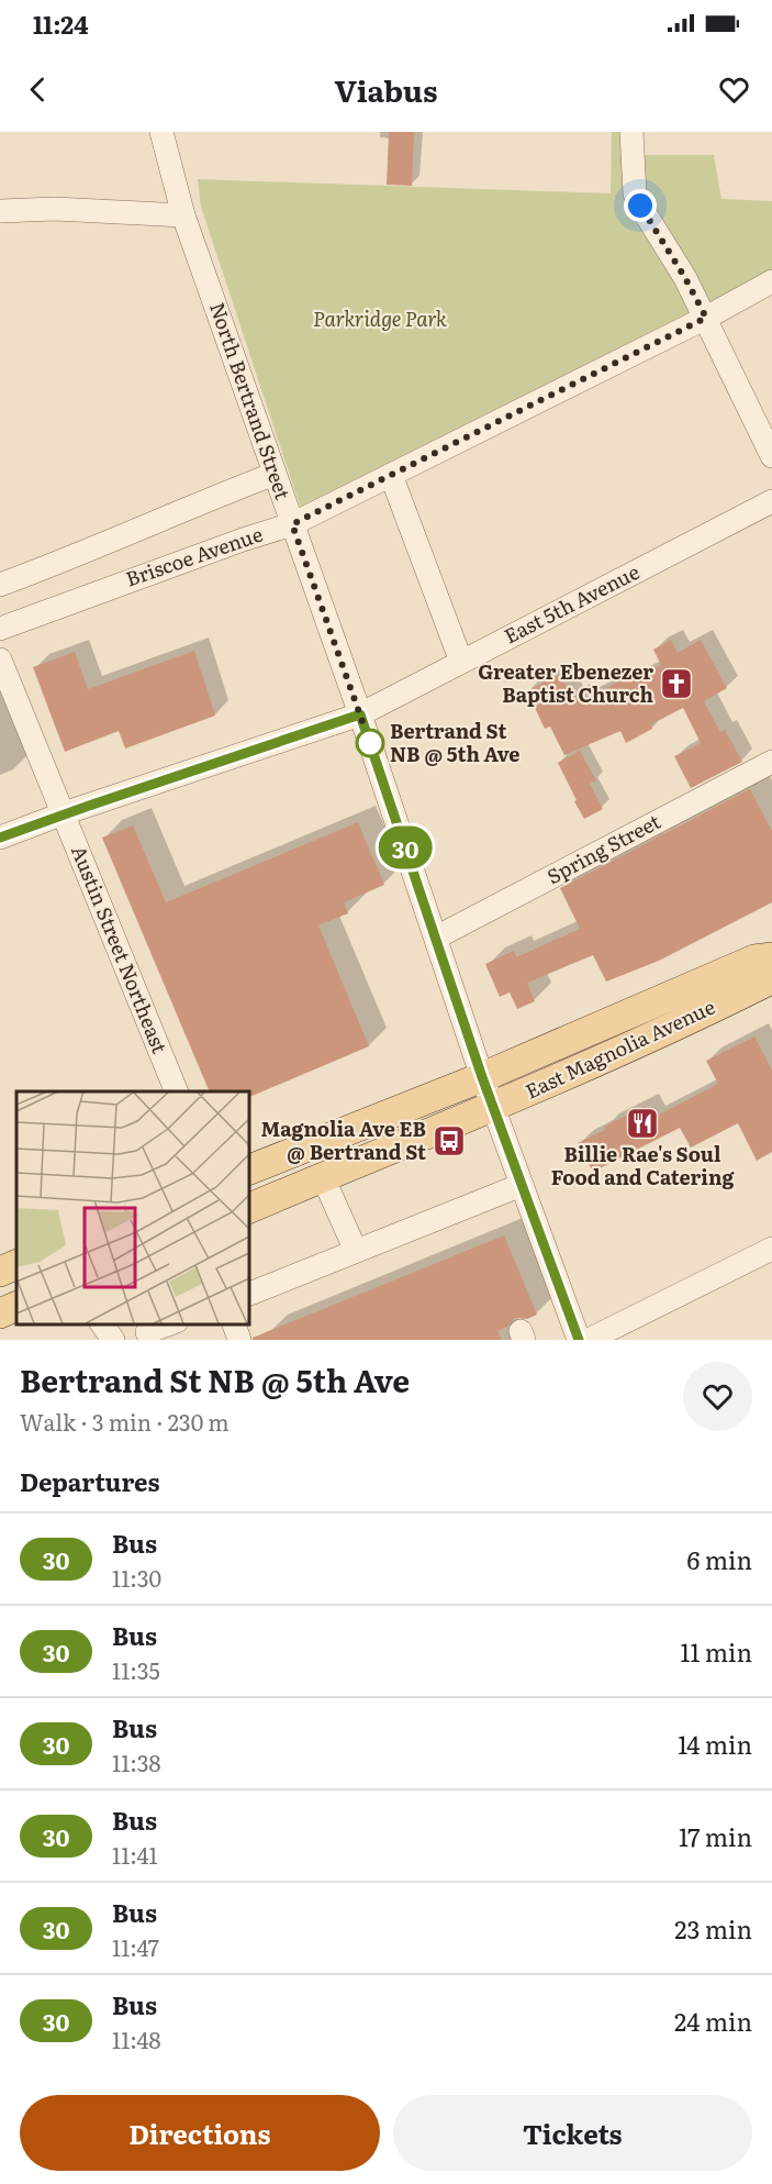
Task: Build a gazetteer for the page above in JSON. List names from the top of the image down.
{
  "streets": {
    "main road": ["East Magnolia Avenue"],
    "street": [
      "North Bertrand Street",
      "Briscoe Avenue",
      "East 5th Avenue",
      "Spring Street",
      "Austin Street Northeast"
    ]
  },
  "crossings": [
    ["North Bertrand Street", "Briscoe Avenue"],
    ["North Bertrand Street", "East 5th Avenue"],
    ["North Bertrand Street", "Spring Street"],
    ["North Bertrand Street", "East Magnolia Avenue"],
    ["East 5th Avenue", "Austin Street Northeast"]
  ],
  "parks": ["Parkridge Park"],
  "places": {
    "church": ["Greater Ebenezer Baptist Church"],
    "other": ["Bertrand St NB @ 5th Ave"],
    "restaurant": ["Billie Rae's Soul Food and Catering"],
    "bus stop": ["Magnolia Ave EB @ Bertrand St"]
  },
  "lines": ["bus line 30"],
  "page": {
    "status": "11:24",
    "header": "Viabus",
    "on_map": "30",
    "heading": [
      ["Bertrand St NB @ 5th Ave", "Walk · 3 min · 230 m"],
      "Departures"
    ],
    "list": [
      {
        "mark": "30",
        "name": "Bus",
        "note": "11:30",
        "value": "6 min"
      },
      {
        "mark": "30",
        "name": "Bus",
        "note": "11:35",
        "value": "11 min"
      },
      {
        "mark": "30",
        "name": "Bus",
        "note": "11:38",
        "value": "14 min"
      },
      {
        "mark": "30",
        "name": "Bus",
        "note": "11:41",
        "value": "17 min"
      },
      {
        "mark": "30",
        "name": "Bus",
        "note": "11:47",
        "value": "23 min"
      },
      {
        "mark": "30",
        "name": "Bus",
        "note": "11:48",
        "value": "24 min"
      }
    ],
    "buttons": ["Directions", "Tickets"]
  }
}
